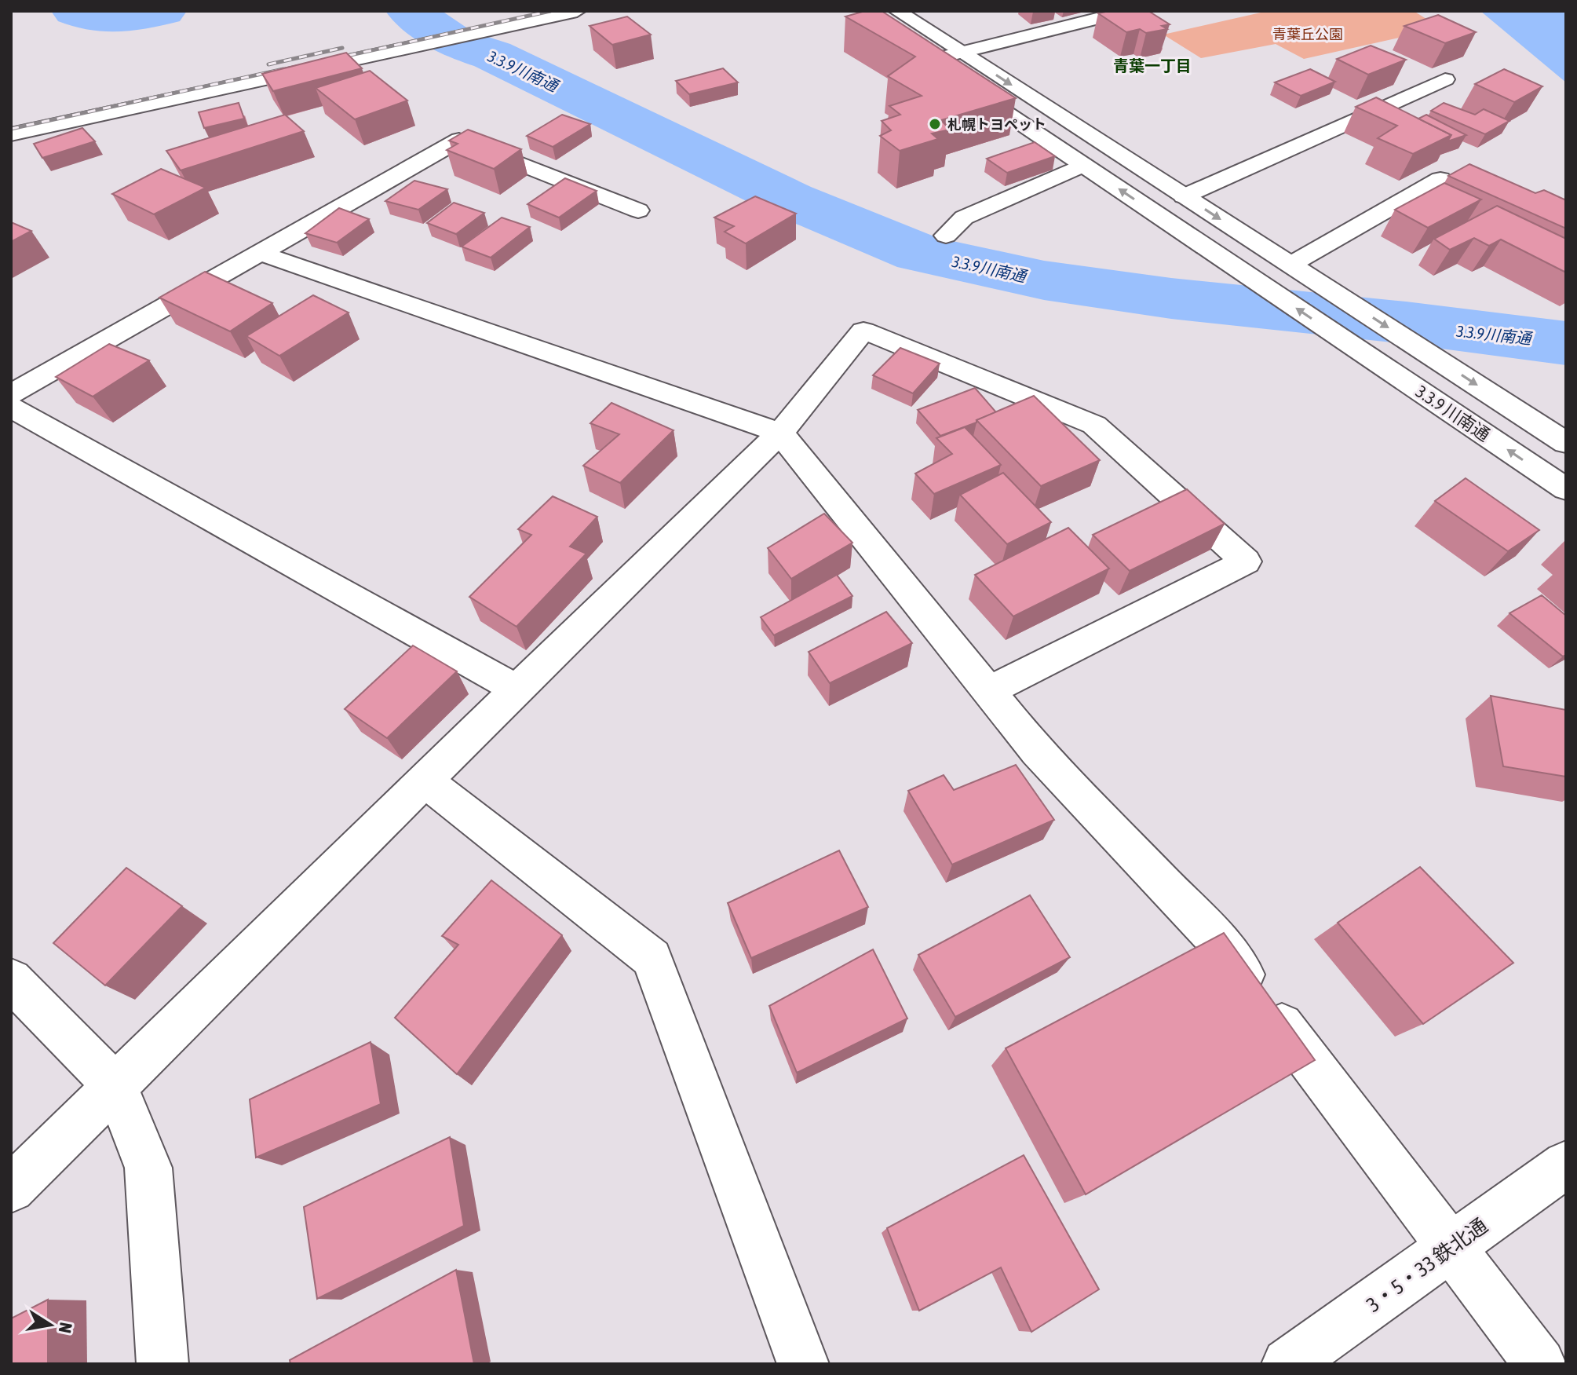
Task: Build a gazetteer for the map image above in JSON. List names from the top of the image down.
{
  "streets": {
    "street": ["3.3.9 川南通", "3・5・33 鉄北通"]
  },
  "districts": ["青葉一丁目"],
  "water": ["3.3.9川南通"],
  "parks": ["青葉丘公園"],
  "places": ["札幌トヨペット"],
  "north": "right"
}
